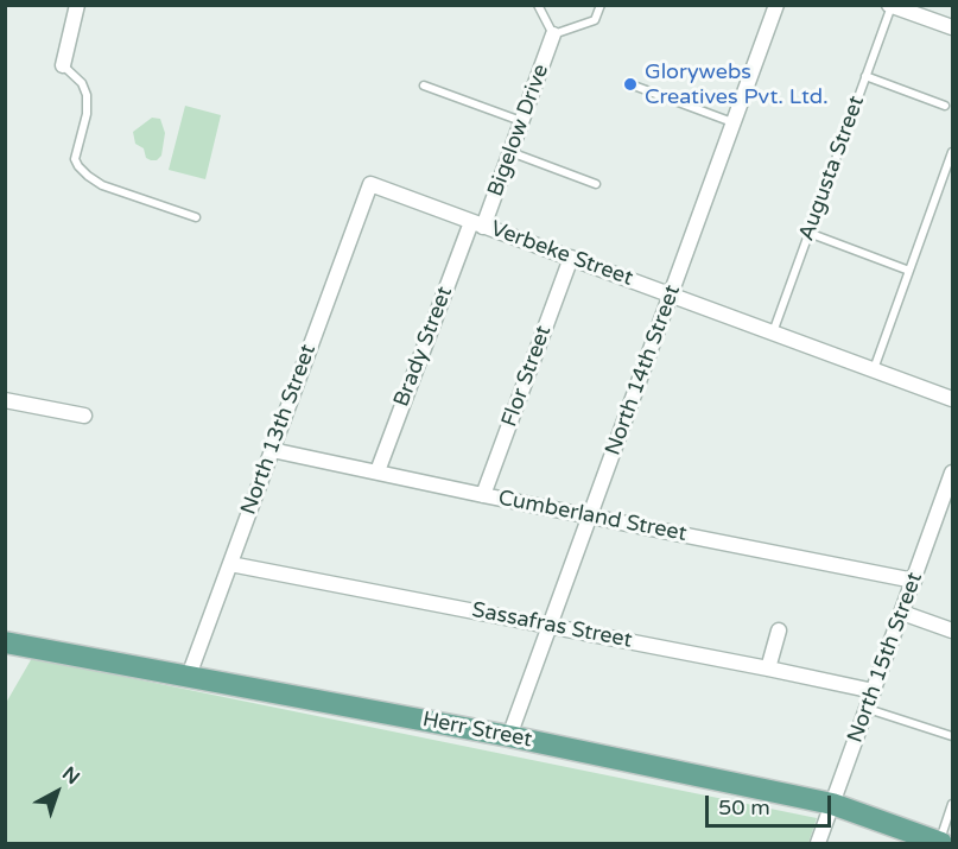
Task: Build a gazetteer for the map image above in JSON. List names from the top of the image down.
{
  "streets": {
    "main road": ["Herr Street"],
    "street": [
      "Bigelow Drive",
      "Verbeke Street",
      "Brady Street",
      "North 14th Street",
      "Flor Street",
      "North 13th Street",
      "Cumberland Street",
      "Sassafras Street",
      "North 15th Street"
    ],
    "lane": ["Augusta Street"]
  },
  "crossings": [
    ["Bigelow Drive", "Verbeke Street"],
    ["Bigelow Drive", "Brady Street"],
    ["Augusta Street", "Verbeke Street"],
    ["Verbeke Street", "Brady Street"],
    ["Verbeke Street", "North 14th Street"],
    ["Verbeke Street", "Flor Street"],
    ["Verbeke Street", "North 13th Street"],
    ["Brady Street", "Cumberland Street"],
    ["North 14th Street", "Cumberland Street"],
    ["North 14th Street", "Sassafras Street"],
    ["North 14th Street", "Herr Street"],
    ["Flor Street", "Cumberland Street"],
    ["North 13th Street", "Cumberland Street"],
    ["North 13th Street", "Sassafras Street"],
    ["North 13th Street", "Herr Street"],
    ["Cumberland Street", "North 15th Street"],
    ["Sassafras Street", "North 15th Street"],
    ["North 15th Street", "Herr Street"]
  ],
  "places": ["Glorywebs Creatives Pvt. Ltd."],
  "scale_bar": "50 m",
  "north": "top right"
}
